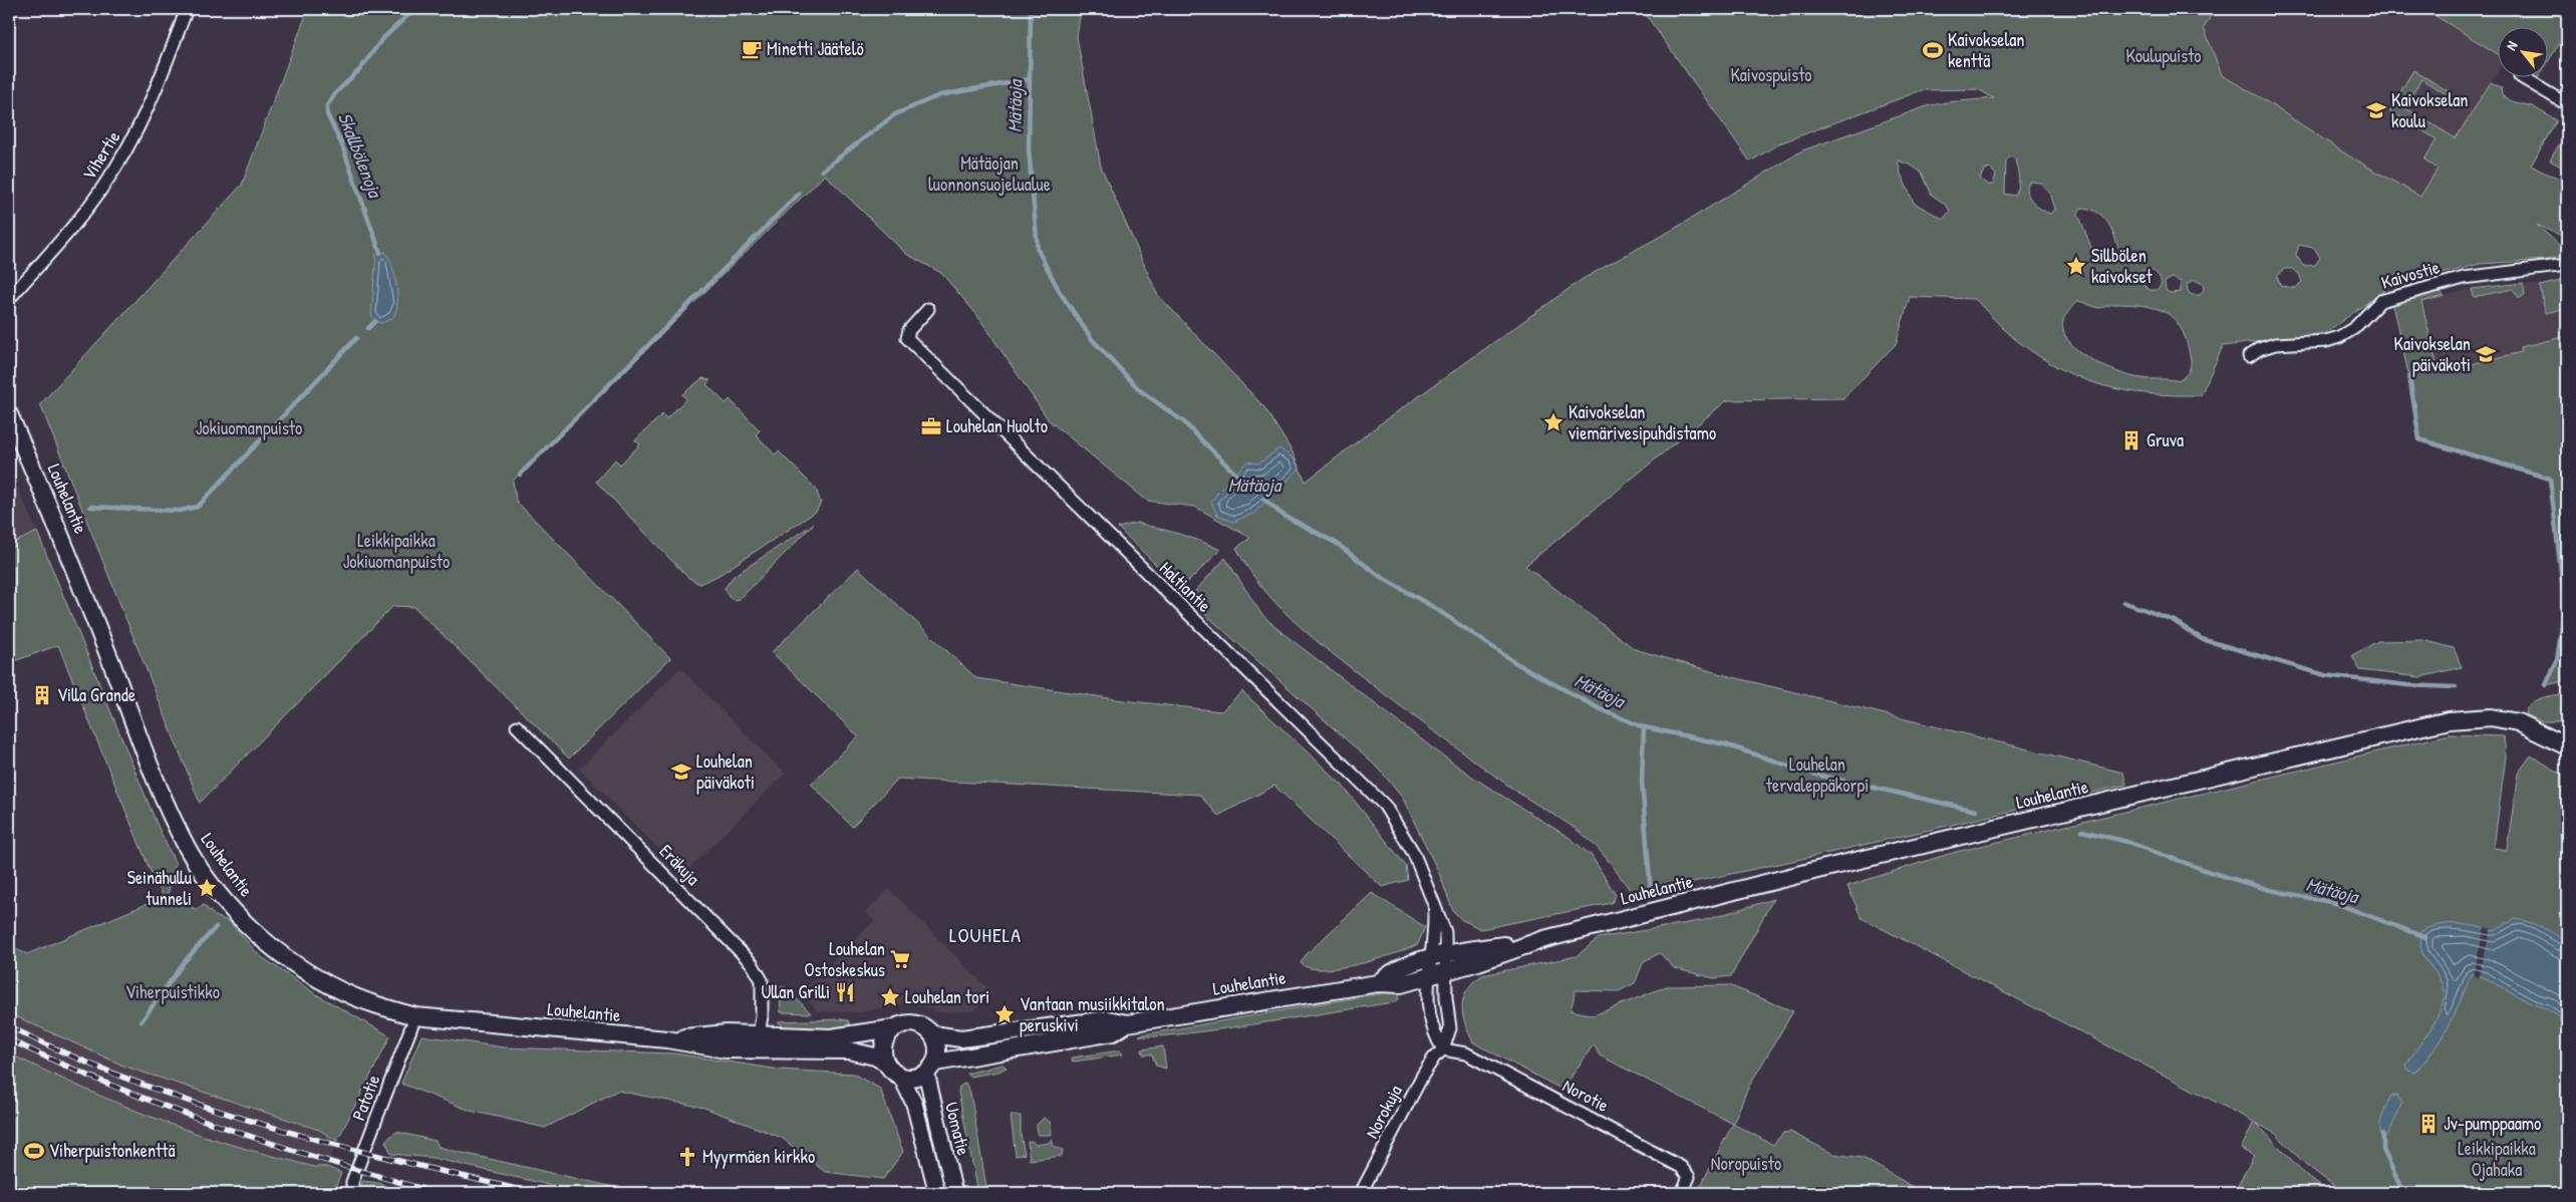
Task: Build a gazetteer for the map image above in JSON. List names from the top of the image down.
{
  "streets": {
    "main road": ["Louhelantie"],
    "street": [
      "Vihertie",
      "Kaivostie",
      "Haltiantie",
      "Eräkuja",
      "Norotie",
      "Patotie",
      "Norokuja",
      "Uomatie"
    ]
  },
  "crossings": [
    ["Louhelantie", "Haltiantie"],
    ["Louhelantie", "Eräkuja"],
    ["Louhelantie", "Patotie"],
    ["Louhelantie", "Norokuja"],
    ["Louhelantie", "Uomatie"],
    ["Haltiantie", "Norokuja"],
    ["Norotie", "Norokuja"]
  ],
  "districts": ["LOUHELA"],
  "water": ["Mätäoja", "Skallbölenoja"],
  "parks": [
    "Koulupuisto",
    "Kaivospuisto",
    "Mätäojan luonnonsuojelualue",
    "Jokiuomanpuisto",
    "Leikkipaikka Jokiuomanpuisto",
    "Louhelan tervaleppäkorpi",
    "Viherpuistikko",
    "Leikkipaikka Ojahaka",
    "Noropuisto"
  ],
  "places": {
    "cafe": ["Minetti Jäätelö"],
    "sports": ["Kaivokselan kenttä", "Viherpuistonkenttä"],
    "school or university": ["Kaivokselan koulu", "Kaivokselan päiväkoti", "Louhelan päiväkoti"],
    "place": [
      "Sillbölen kaivokset",
      "Kaivokselan viemärivesipuhdistamo",
      "Seinähullu tunneli",
      "Louhelan tori",
      "Vantaan musiikkitalon peruskivi"
    ],
    "office": ["Louhelan Huolto"],
    "building": ["Gruva", "Villa Grande", "Jv-pumppaamo"],
    "supermarket": ["Louhelan Ostoskeskus"],
    "restaurant": ["Ullan Grilli"],
    "church": ["Myyrmäen kirkko"]
  },
  "north": "top left"
}
